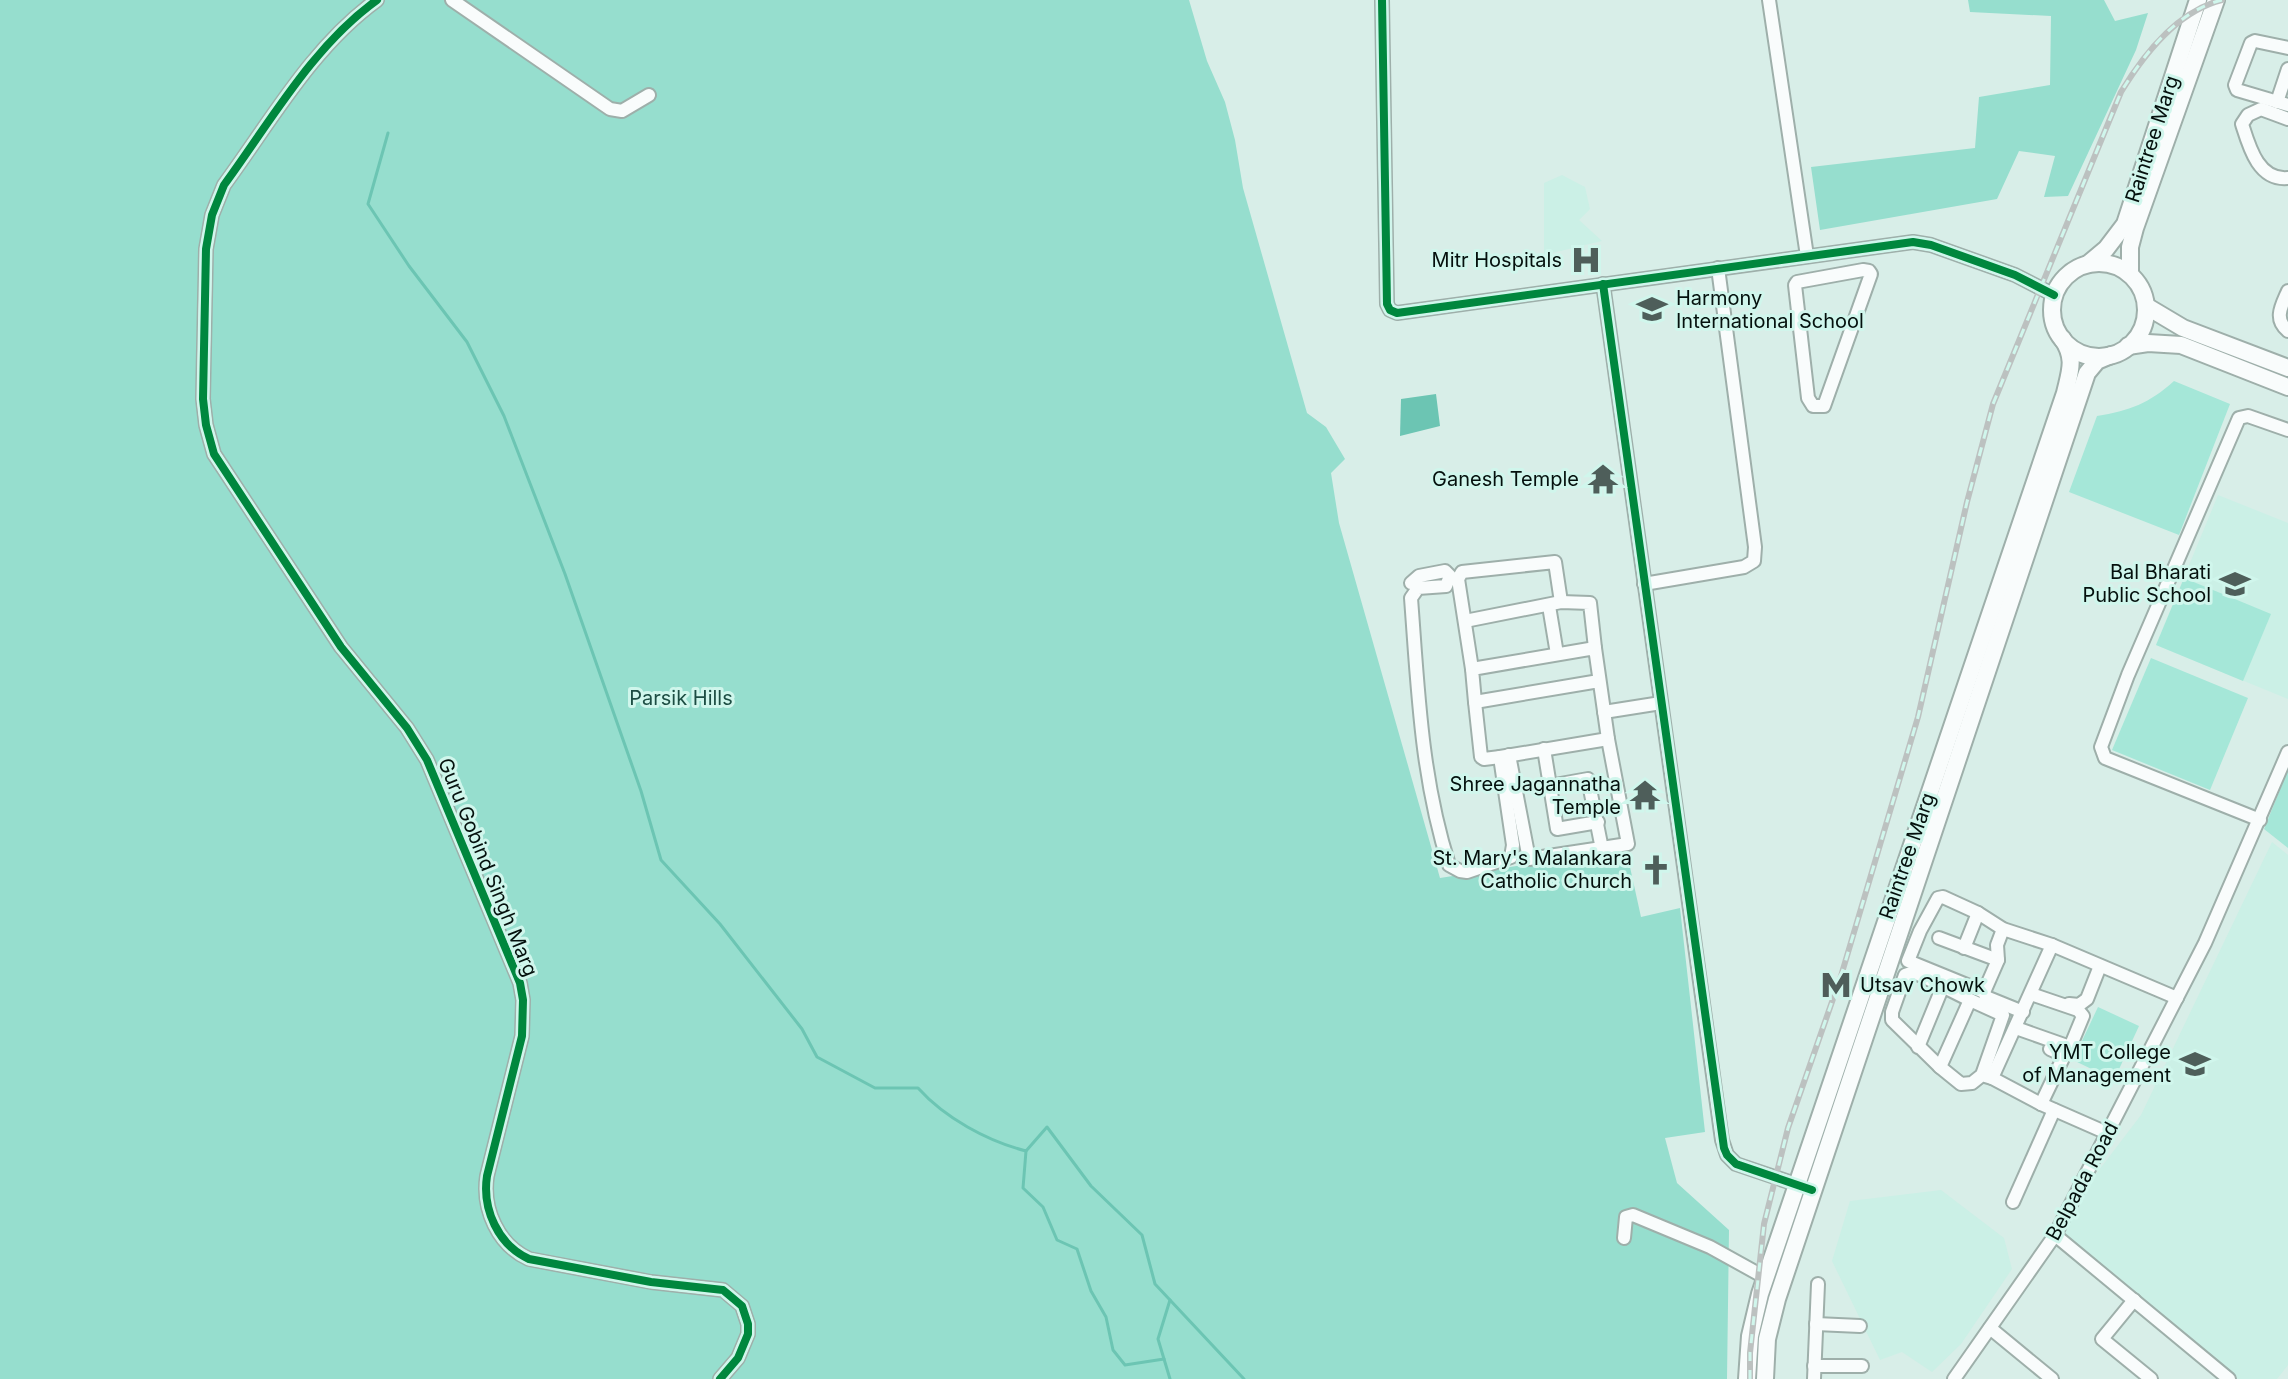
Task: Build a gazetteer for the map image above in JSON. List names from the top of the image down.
{
  "streets": {
    "main road": ["Raintree Marg"],
    "street": ["Guru Gobind Singh Marg", "Belpada Road"]
  },
  "parks": ["Parsik Hills"],
  "places": {
    "hospital": ["Mitr Hospitals"],
    "school or university": ["Harmony International School", "Bal Bharati Public School", "YMT College of Management"],
    "temple": ["Ganesh Temple", "Shree Jagannatha Temple"],
    "church": ["St. Mary's Malankara Catholic Church"],
    "metro station": ["Utsav Chowk"]
  }
}
